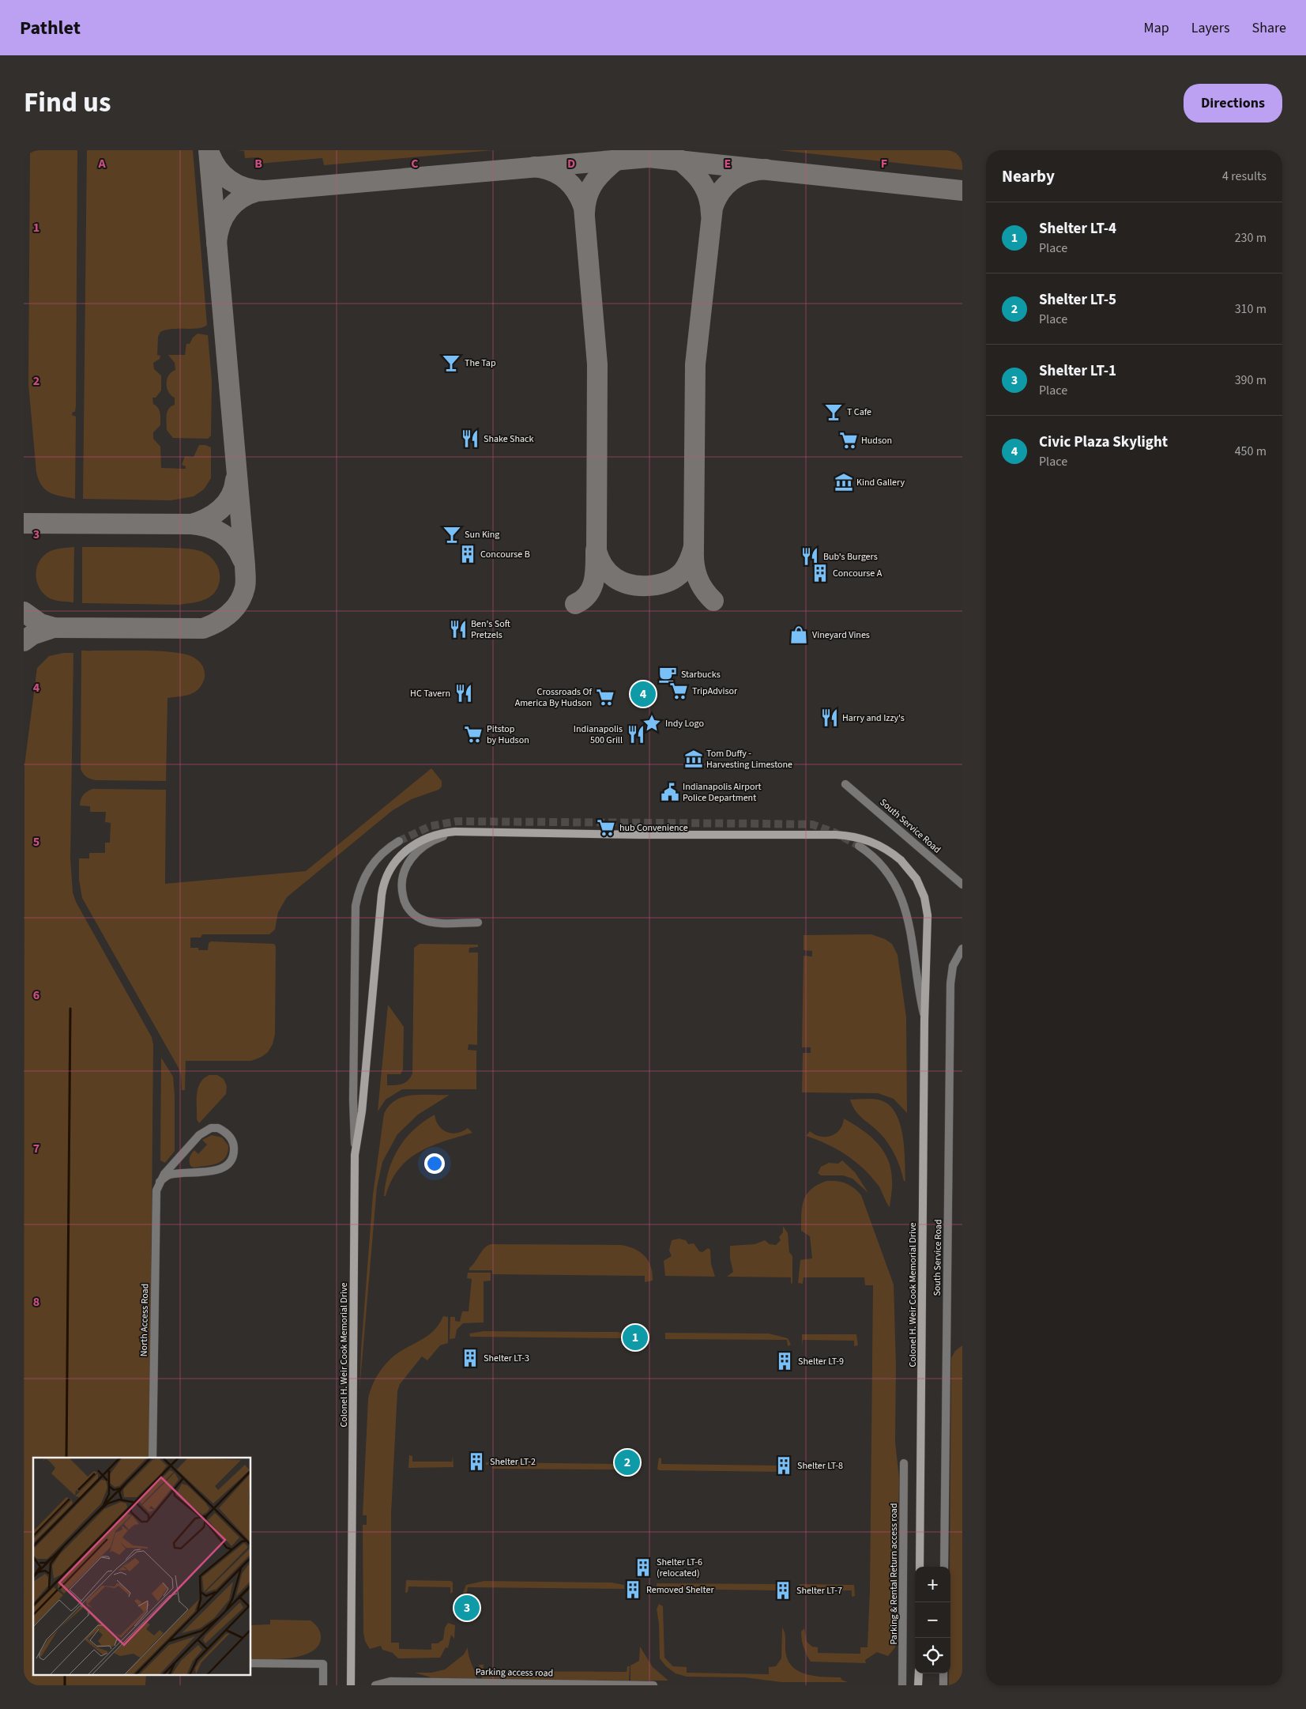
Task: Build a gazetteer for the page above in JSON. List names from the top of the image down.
{
  "streets": {
    "street": [
      "South Service Road",
      "Colonel H. Weir Cook Memorial Drive",
      "North Access Road",
      "Parking & Rental Return access road",
      "Parking access road"
    ]
  },
  "places": {
    "bar": ["The Tap", "T Cafe", "Sun King"],
    "restaurant": [
      "Shake Shack",
      "Bub's Burgers",
      "Ben's Soft Pretzels",
      "HC Tavern",
      "Harry and Izzy's",
      "Indianapolis 500 Grill"
    ],
    "supermarket": [
      "Hudson",
      "TripAdvisor",
      "Crossroads Of America By Hudson",
      "Pitstop by Hudson",
      "hub Convenience"
    ],
    "museum": ["Kind Gallery", "Tom Duffy - Harvesting Limestone"],
    "building": [
      "Concourse B",
      "Concourse A",
      "Shelter LT-3",
      "Shelter LT-9",
      "Shelter LT-2",
      "Shelter LT-8",
      "Shelter LT-6 (relocated)",
      "Removed Shelter",
      "Shelter LT-7"
    ],
    "shop": ["Vineyard Vines"],
    "cafe": ["Starbucks"],
    "place": ["Indy Logo"],
    "public building": ["Indianapolis Airport Police Department"]
  },
  "page": {
    "header": "Pathlet",
    "nav": ["Map", "Layers", "Share"],
    "title": "Find us",
    "buttons": "Directions",
    "heading": ["Nearby", "4 results"],
    "list": [
      {
        "mark": "1",
        "name": "Shelter LT-4",
        "note": "Place",
        "value": "230 m"
      },
      {
        "mark": "2",
        "name": "Shelter LT-5",
        "note": "Place",
        "value": "310 m"
      },
      {
        "mark": "3",
        "name": "Shelter LT-1",
        "note": "Place",
        "value": "390 m"
      },
      {
        "mark": "4",
        "name": "Civic Plaza Skylight",
        "note": "Place",
        "value": "450 m"
      }
    ],
    "pins": [
      "4",
      "1",
      "2",
      "3"
    ],
    "map_buttons": ["+", "−"]
  },
  "grid": {
    "columns": [
      "A",
      "B",
      "C",
      "D",
      "E",
      "F"
    ],
    "rows": [
      "1",
      "2",
      "3",
      "4",
      "5",
      "6",
      "7",
      "8"
    ]
  }
}
